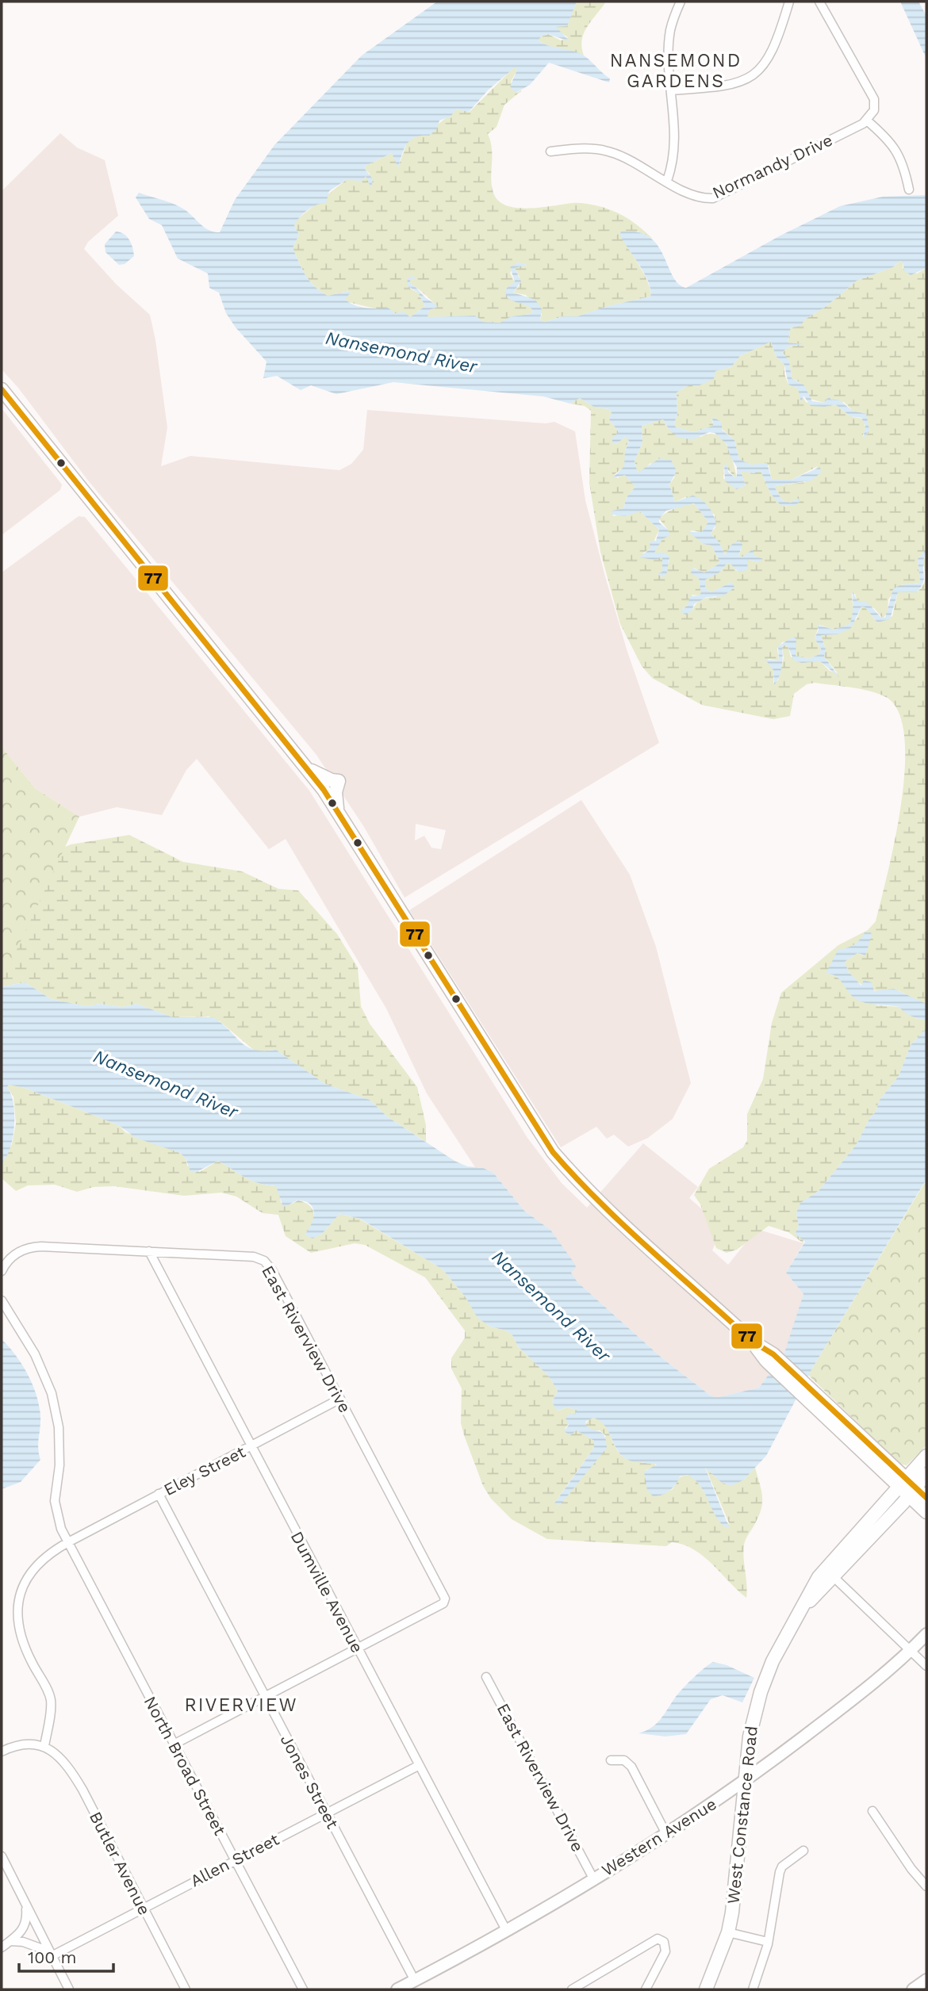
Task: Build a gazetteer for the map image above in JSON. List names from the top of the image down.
{
  "streets": {
    "main road": ["West Constance Road"],
    "street": [
      "Normandy Drive",
      "East Riverview Drive",
      "Eley Street",
      "Dumville Avenue",
      "North Broad Street",
      "Jones Street",
      "Western Avenue",
      "Allen Street",
      "Butler Avenue"
    ]
  },
  "crossings": [
    ["East Riverview Drive", "Eley Street"],
    ["East Riverview Drive", "Dumville Avenue"],
    ["East Riverview Drive", "Western Avenue"],
    ["Eley Street", "Dumville Avenue"],
    ["Eley Street", "North Broad Street"],
    ["Eley Street", "Jones Street"],
    ["Eley Street", "Butler Avenue"],
    ["Dumville Avenue", "Western Avenue"],
    ["Dumville Avenue", "Allen Street"],
    ["North Broad Street", "Allen Street"],
    ["Jones Street", "Western Avenue"],
    ["Jones Street", "Allen Street"],
    ["West Constance Road", "Western Avenue"],
    ["Allen Street", "Butler Avenue"]
  ],
  "districts": ["NANSEMOND GARDENS", "RIVERVIEW"],
  "water": ["Nansemond River"],
  "lines": ["transit line 77"],
  "scale_bar": "100 m"
}
